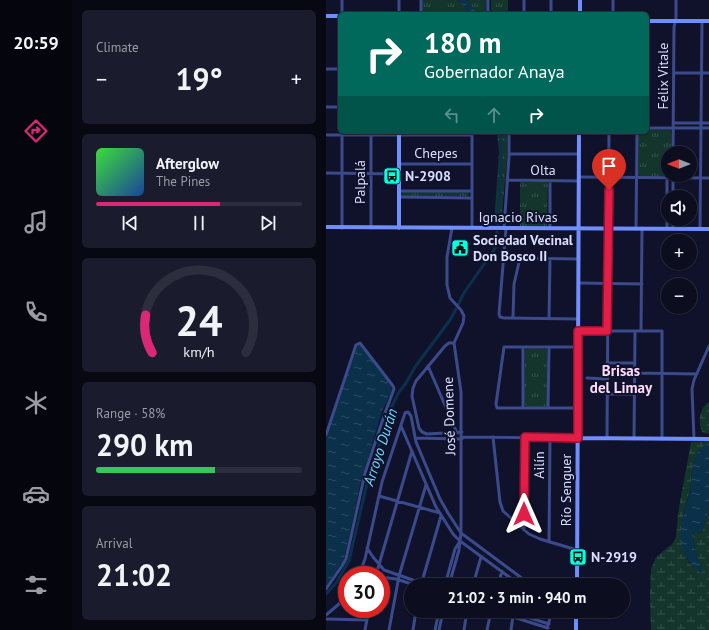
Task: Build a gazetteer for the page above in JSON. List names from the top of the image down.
{
  "streets": {
    "main road": ["Ignacio Rivas", "Río Senguer"],
    "street": [
      "Félix Vitale",
      "Chepes",
      "Olta",
      "Palpalá",
      "José Domene",
      "Ailín"
    ]
  },
  "crossings": [
    ["Olta", "Río Senguer"],
    ["Palpalá", "Ignacio Rivas"],
    ["Ignacio Rivas", "Río Senguer"]
  ],
  "districts": ["Brisas del Limay"],
  "water": ["Arroyo Durán"],
  "places": {
    "bus stop": ["N-2908", "N-2919"],
    "public building": ["Sociedad Vecinal Don Bosco II"]
  },
  "north": "left",
  "page": {
    "tabs": "20:59",
    "tile": [
      "Climate",
      ["Range · 58%", "290 km"],
      ["Arrival", "21:02"]
    ],
    "turn": ["180 m", "Gobernador Anaya"],
    "heat": ["−", "19°", "+"],
    "map_buttons": ["+", "−"],
    "song": ["Afterglow", "The Pines"],
    "limit": "30",
    "trip": "21:02 · 3 min · 940 m",
    "gauge": ["24", "km/h"]
  }
}
